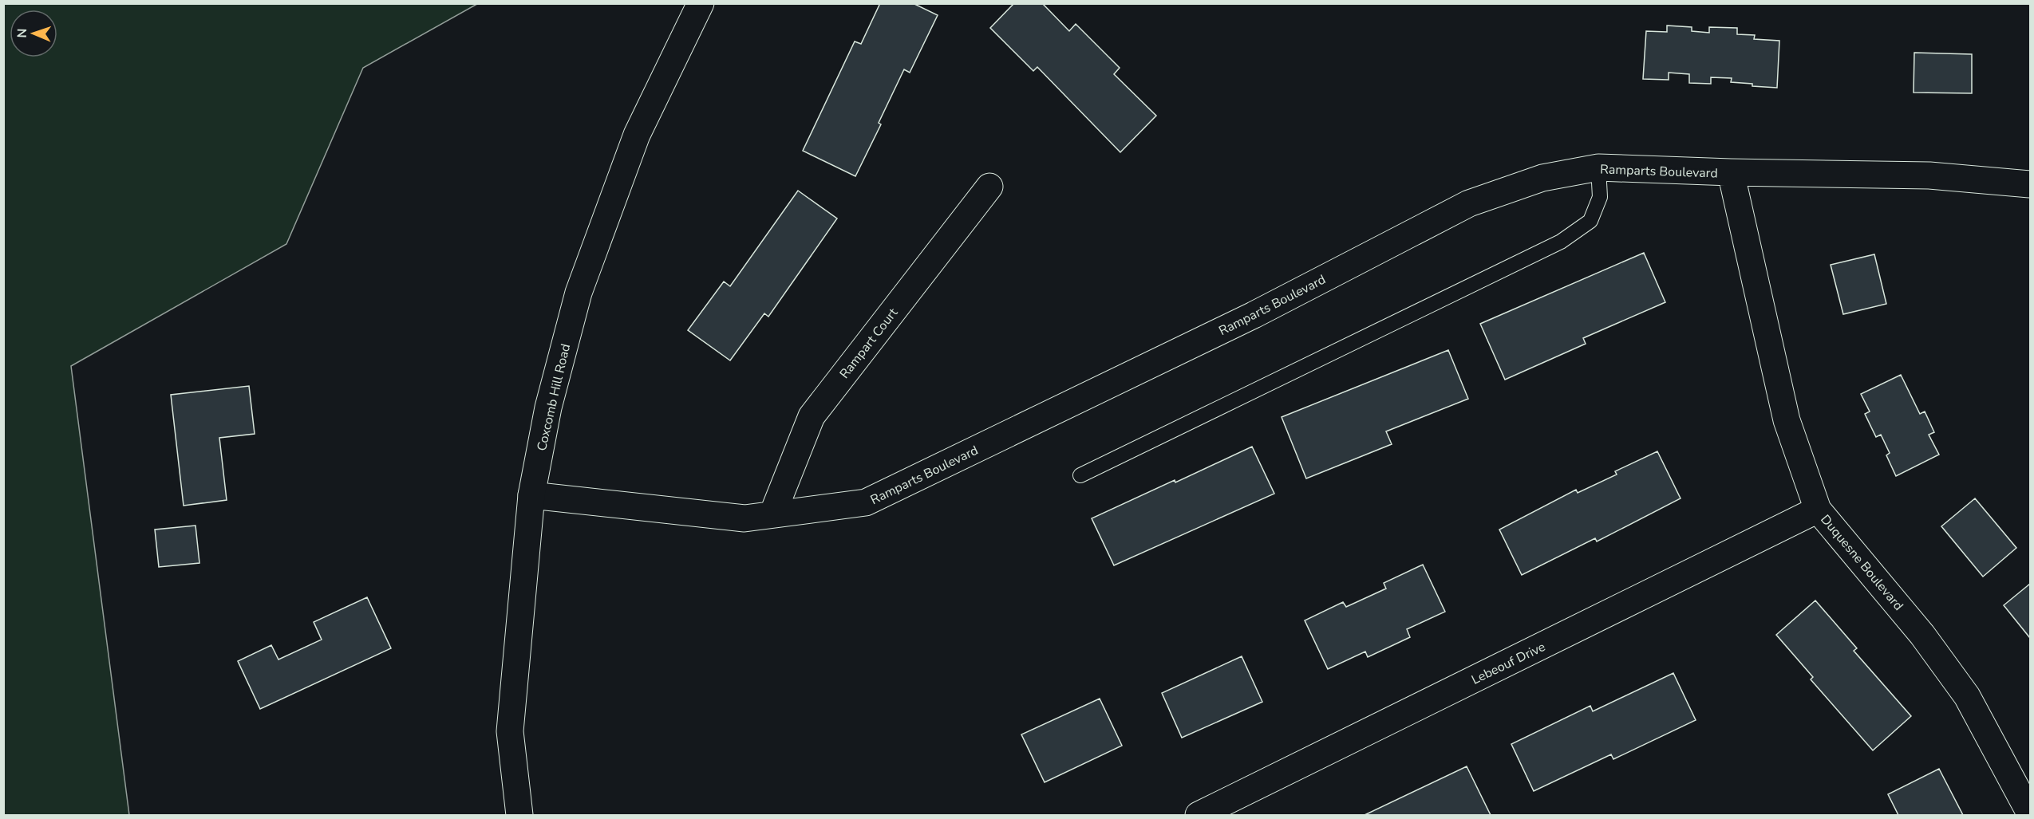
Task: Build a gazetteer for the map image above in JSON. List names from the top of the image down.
{
  "streets": {
    "street": [
      "Ramparts Boulevard",
      "Rampart Court",
      "Coxcomb Hill Road",
      "Duquesne Boulevard",
      "Lebeouf Drive"
    ]
  },
  "crossings": [
    ["Ramparts Boulevard", "Rampart Court"],
    ["Ramparts Boulevard", "Coxcomb Hill Road"],
    ["Ramparts Boulevard", "Duquesne Boulevard"],
    ["Duquesne Boulevard", "Lebeouf Drive"]
  ],
  "north": "left"
}
